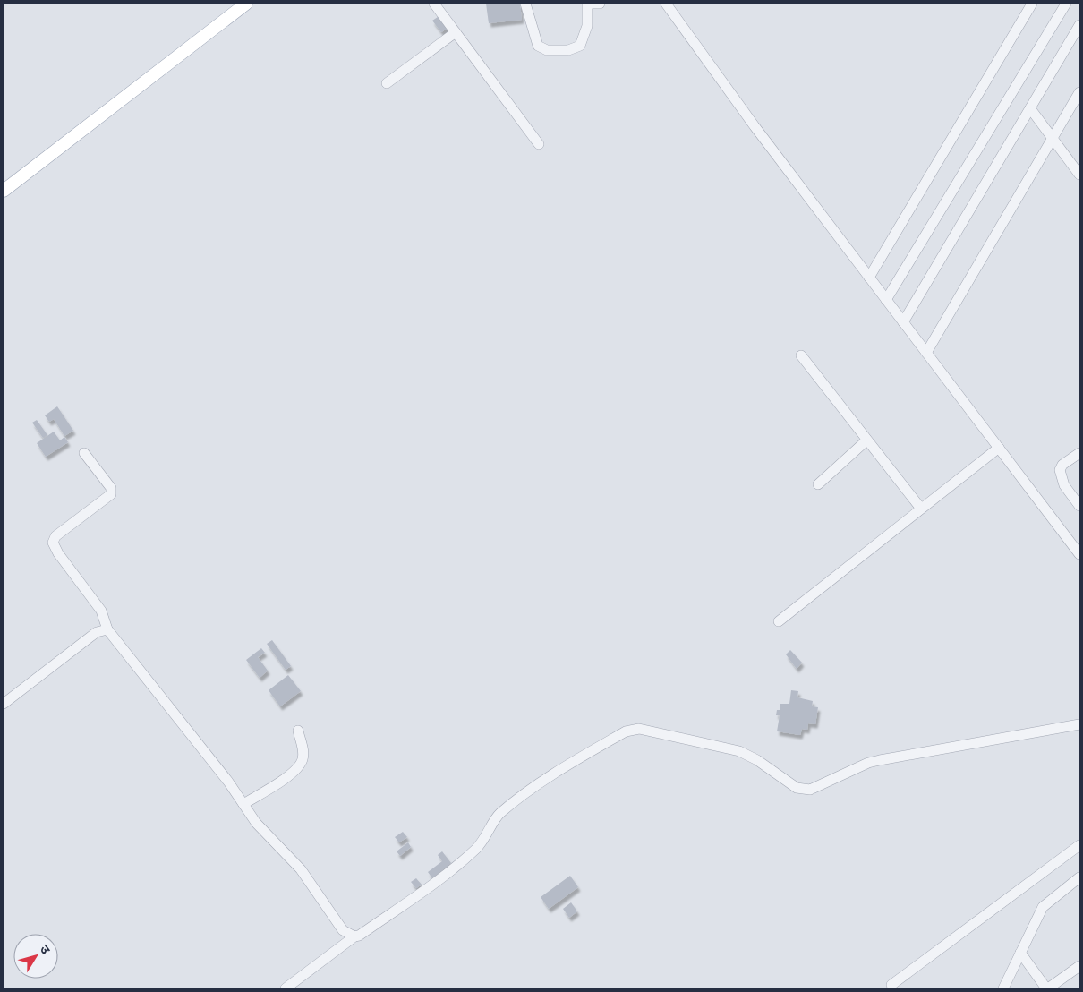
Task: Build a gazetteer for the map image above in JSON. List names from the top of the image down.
{
  "north": "top right"
}
